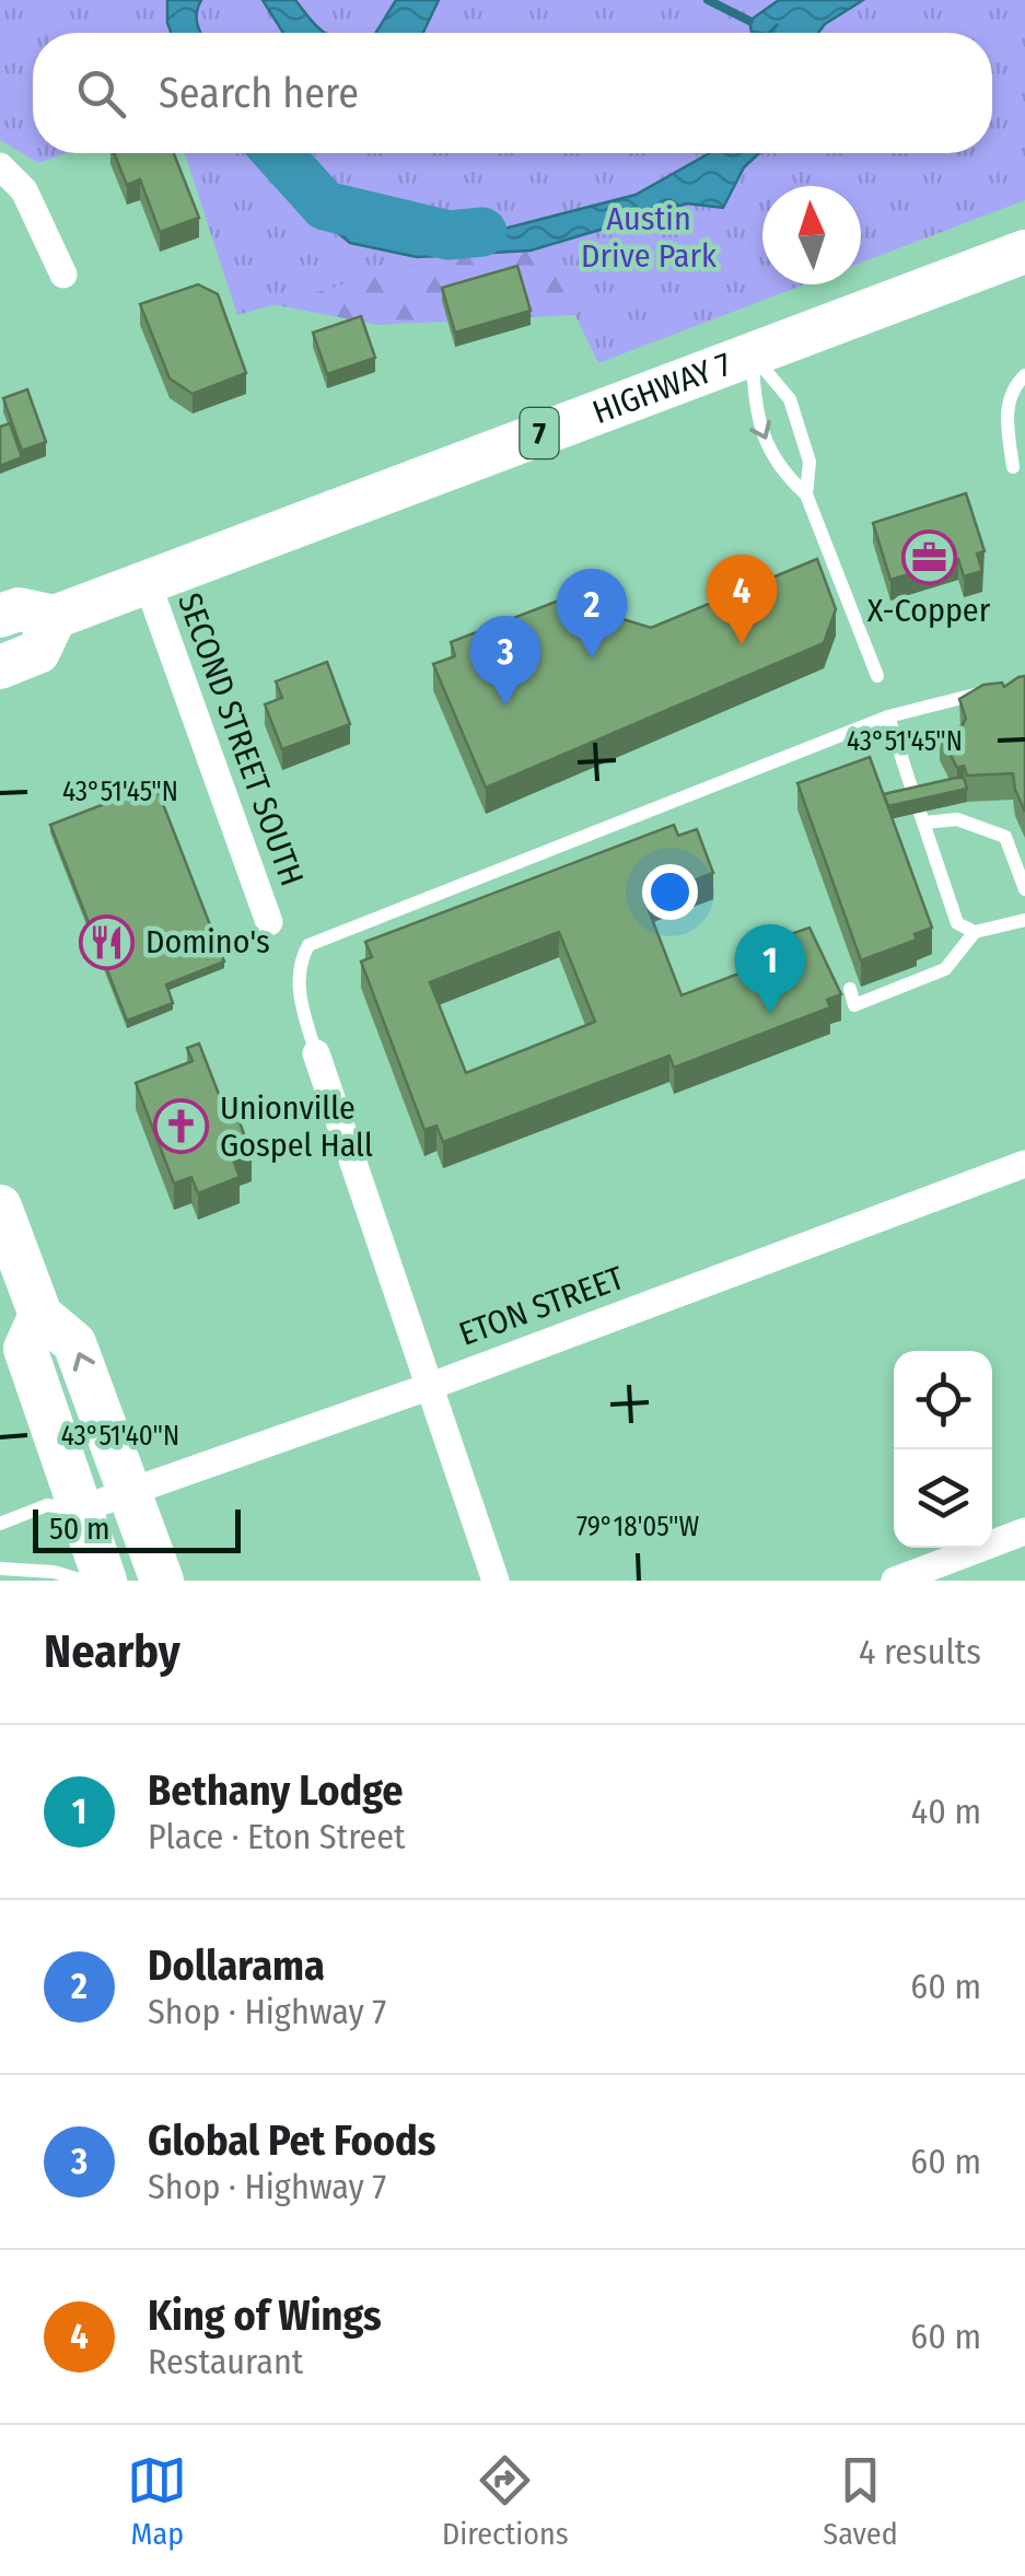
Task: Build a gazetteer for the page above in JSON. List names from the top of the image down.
{
  "streets": {
    "main road": ["HIGHWAY 7", "7"],
    "street": ["SECOND STREET SOUTH", "ETON STREET"]
  },
  "crossings": [
    ["HIGHWAY 7", "SECOND STREET SOUTH"]
  ],
  "parks": ["Austin Drive Park"],
  "places": {
    "office": ["X-Copper"],
    "restaurant": ["Domino's"],
    "church": ["Unionville Gospel Hall"]
  },
  "scale_bar": "50 m",
  "north": "top",
  "page": {
    "search": "Search here",
    "pins": [
      "4",
      "2",
      "3",
      "1"
    ],
    "scale": "50 m",
    "heading": ["Nearby", "4 results"],
    "list": [
      {
        "mark": "1",
        "name": "Bethany Lodge",
        "note": "Place · Eton Street",
        "value": "40 m"
      },
      {
        "mark": "2",
        "name": "Dollarama",
        "note": "Shop · Highway 7",
        "value": "60 m"
      },
      {
        "mark": "3",
        "name": "Global Pet Foods",
        "note": "Shop · Highway 7",
        "value": "60 m"
      },
      {
        "mark": "4",
        "name": "King of Wings",
        "note": "Restaurant",
        "value": "60 m"
      }
    ],
    "nav": ["Map", "Directions", "Saved"]
  },
  "coordinates": ["43°51'45\"N", "43°51'40\"N", "79°18'05\"W"]
}
